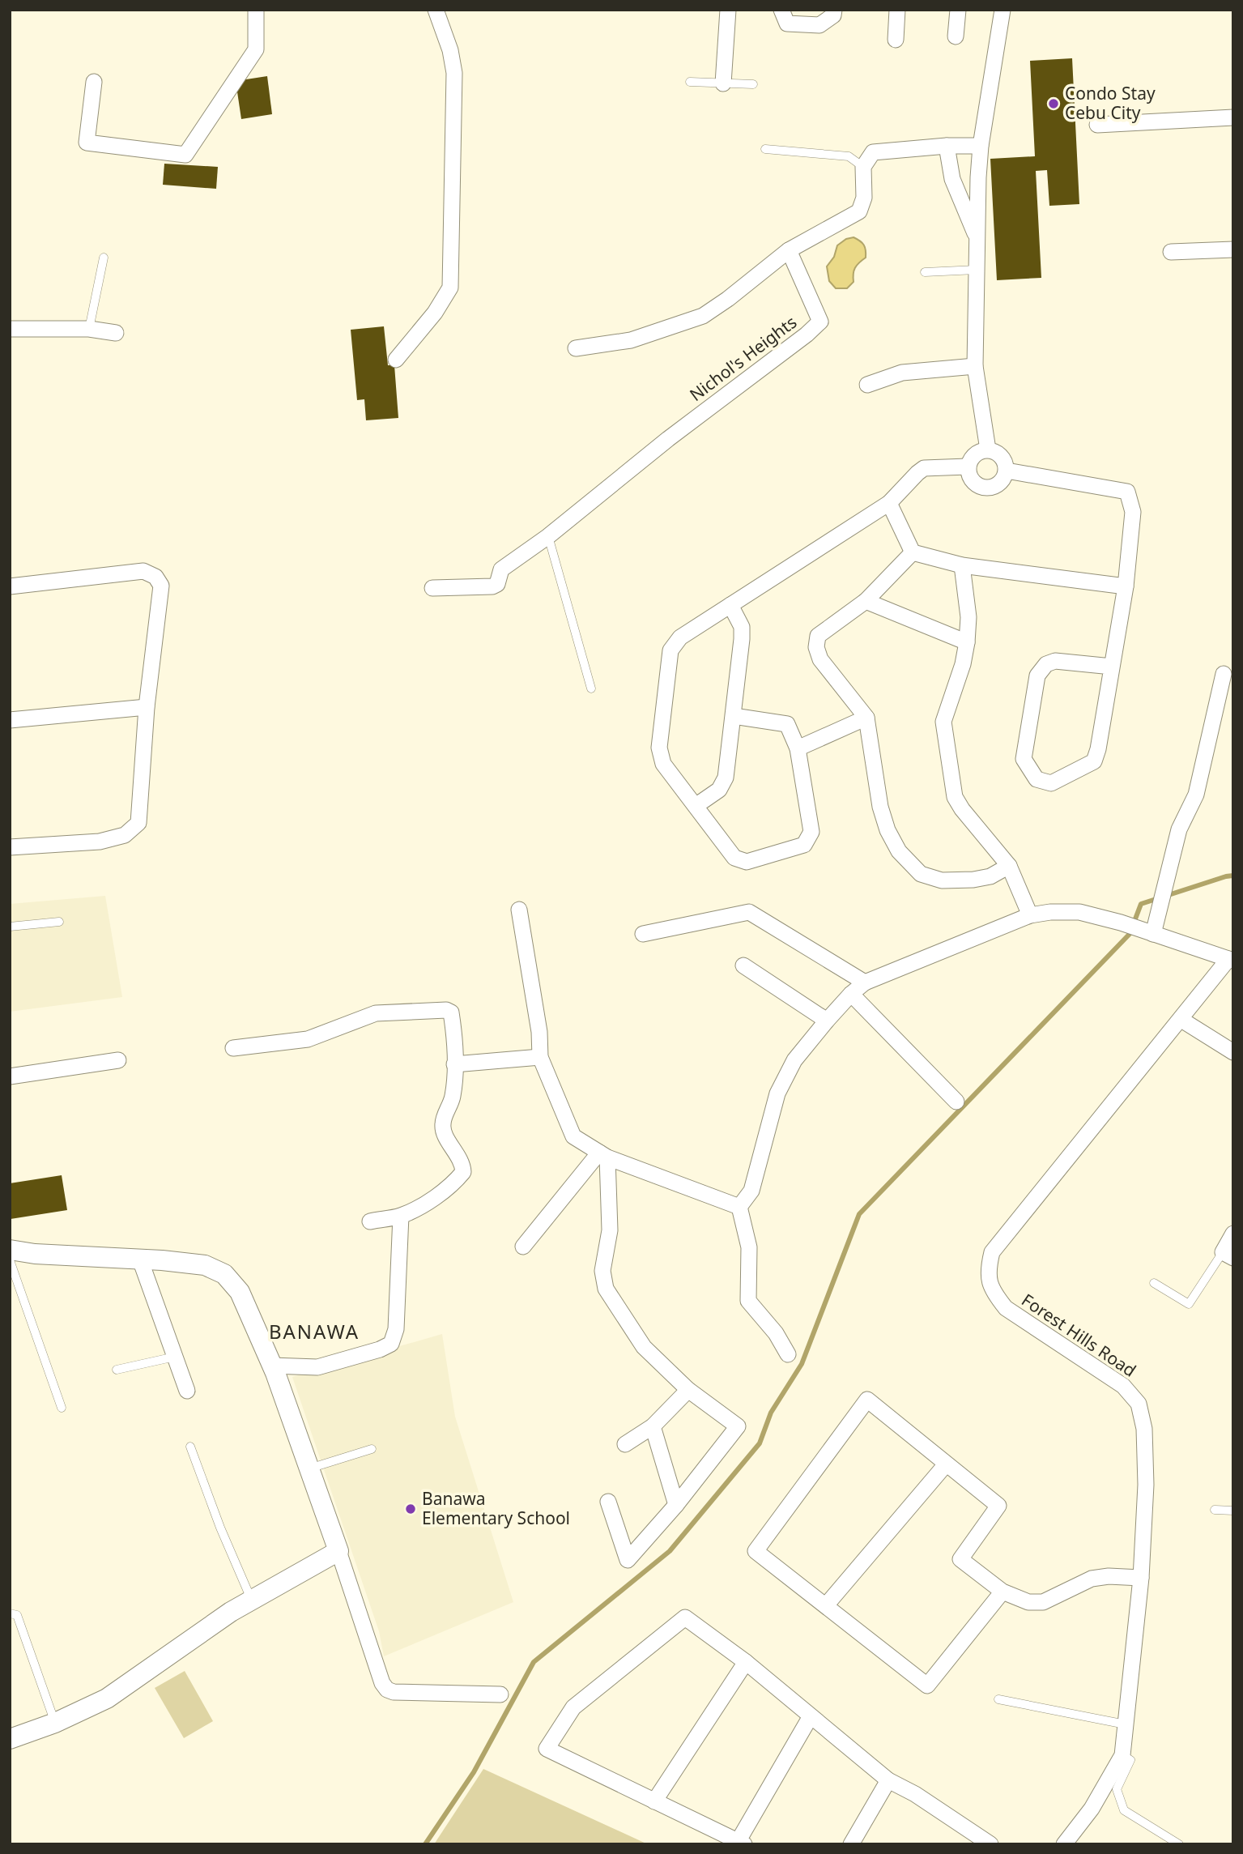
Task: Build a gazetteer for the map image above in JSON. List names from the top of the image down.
{
  "streets": {
    "street": ["Nichol's Heights", "Forest Hills Road"]
  },
  "districts": ["BANAWA"],
  "places": ["Condo Stay Cebu City", "Banawa Elementary School"]
}
